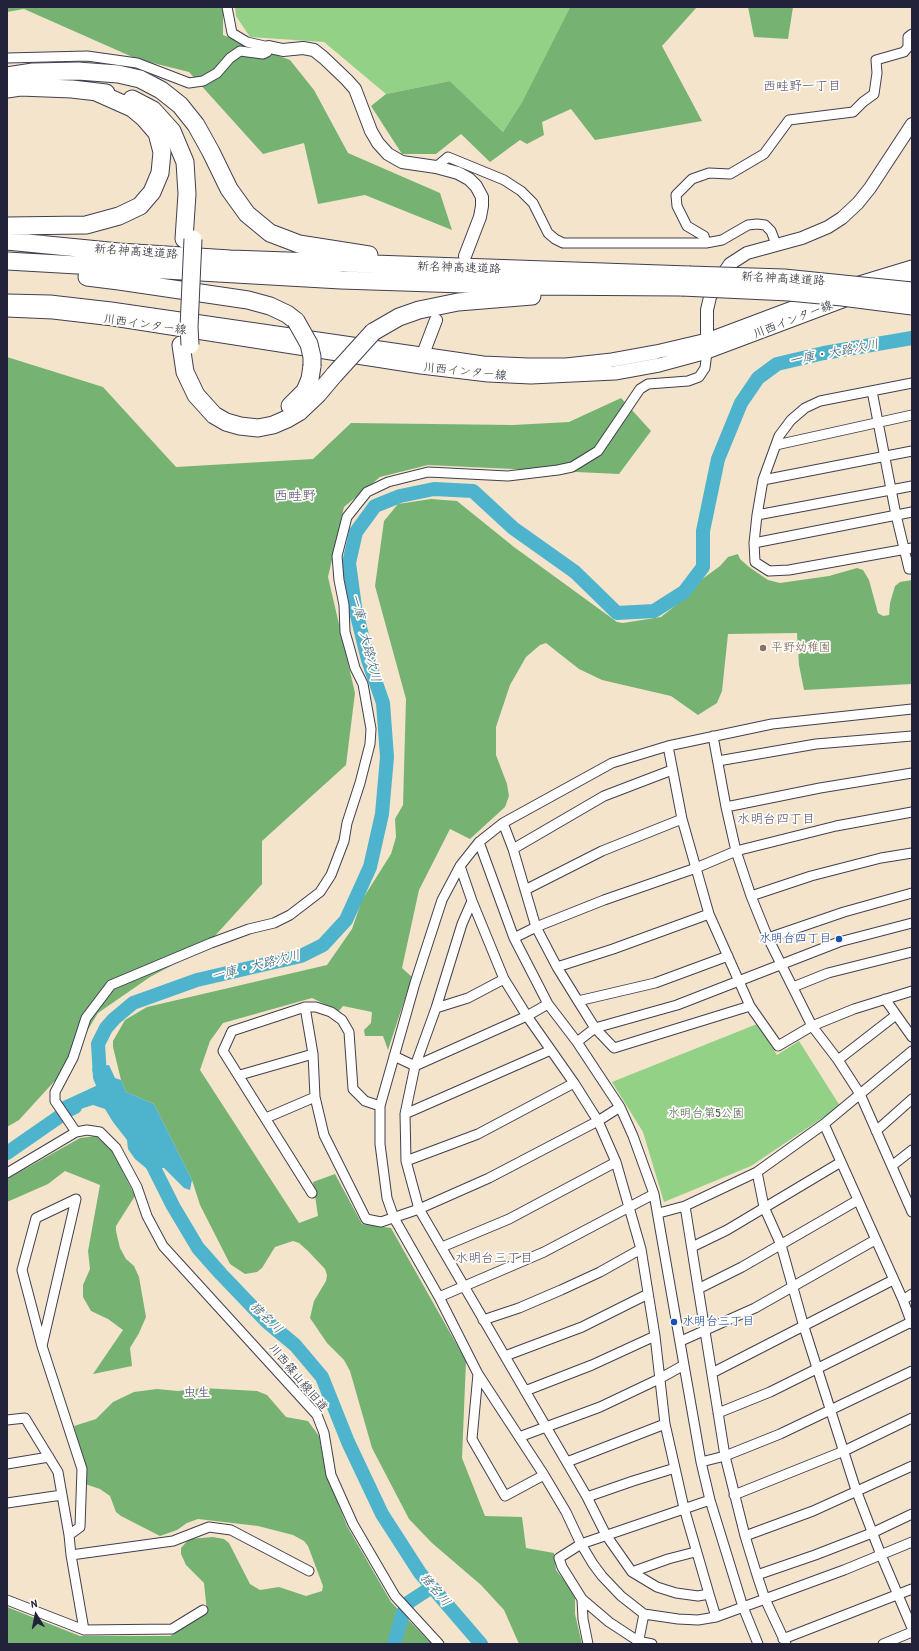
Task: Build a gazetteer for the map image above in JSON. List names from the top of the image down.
{
  "streets": {
    "highway": ["新名神高速道路"],
    "main road": ["川西インター線"],
    "street": ["川西篠山線旧道"]
  },
  "districts": [
    "西畦野一丁目",
    "西畦野",
    "水明台四丁目",
    "水明台三丁目",
    "虫生"
  ],
  "water": ["一庫・大路次川", "猪名川"],
  "parks": ["水明台第5公園"],
  "places": ["平野幼稚園", "水明台四丁目", "水明台三丁目"],
  "north": "top"
}
